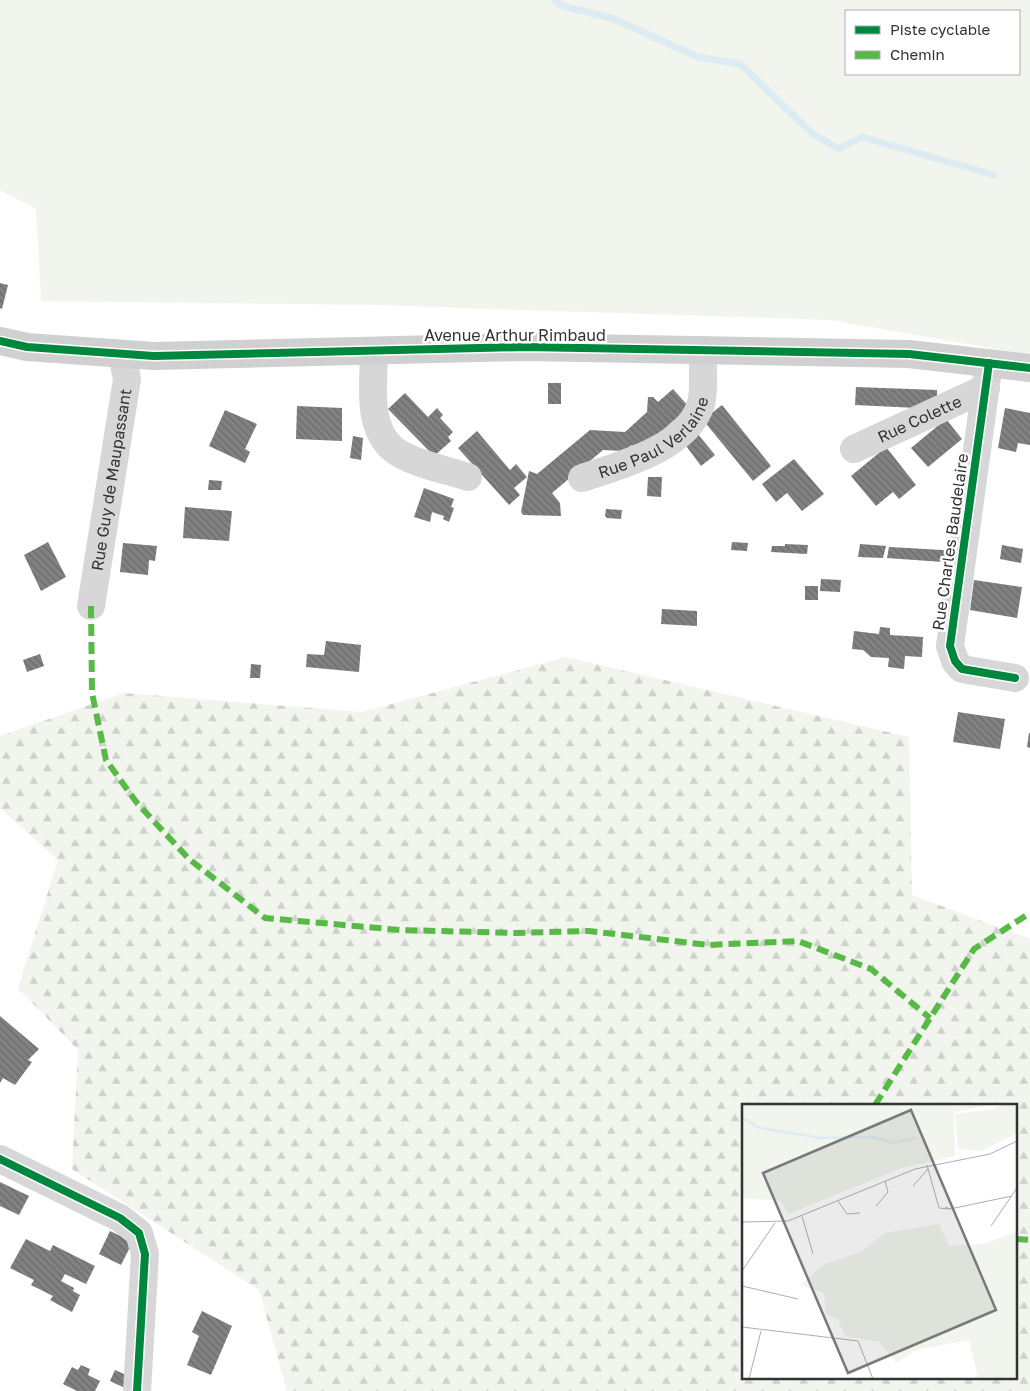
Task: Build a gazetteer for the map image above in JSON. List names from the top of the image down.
{
  "streets": {
    "street": [
      "Avenue Arthur Rimbaud",
      "Rue Colette",
      "Rue Paul Verlaine",
      "Rue Guy de Maupassant",
      "Rue Charles Baudelaire"
    ]
  },
  "crossings": [
    ["Avenue Arthur Rimbaud", "Rue Colette"],
    ["Avenue Arthur Rimbaud", "Rue Paul Verlaine"],
    ["Avenue Arthur Rimbaud", "Rue Guy de Maupassant"],
    ["Avenue Arthur Rimbaud", "Rue Charles Baudelaire"],
    ["Rue Colette", "Rue Charles Baudelaire"]
  ],
  "legend": ["Piste cyclable", "Chemin"]
}
